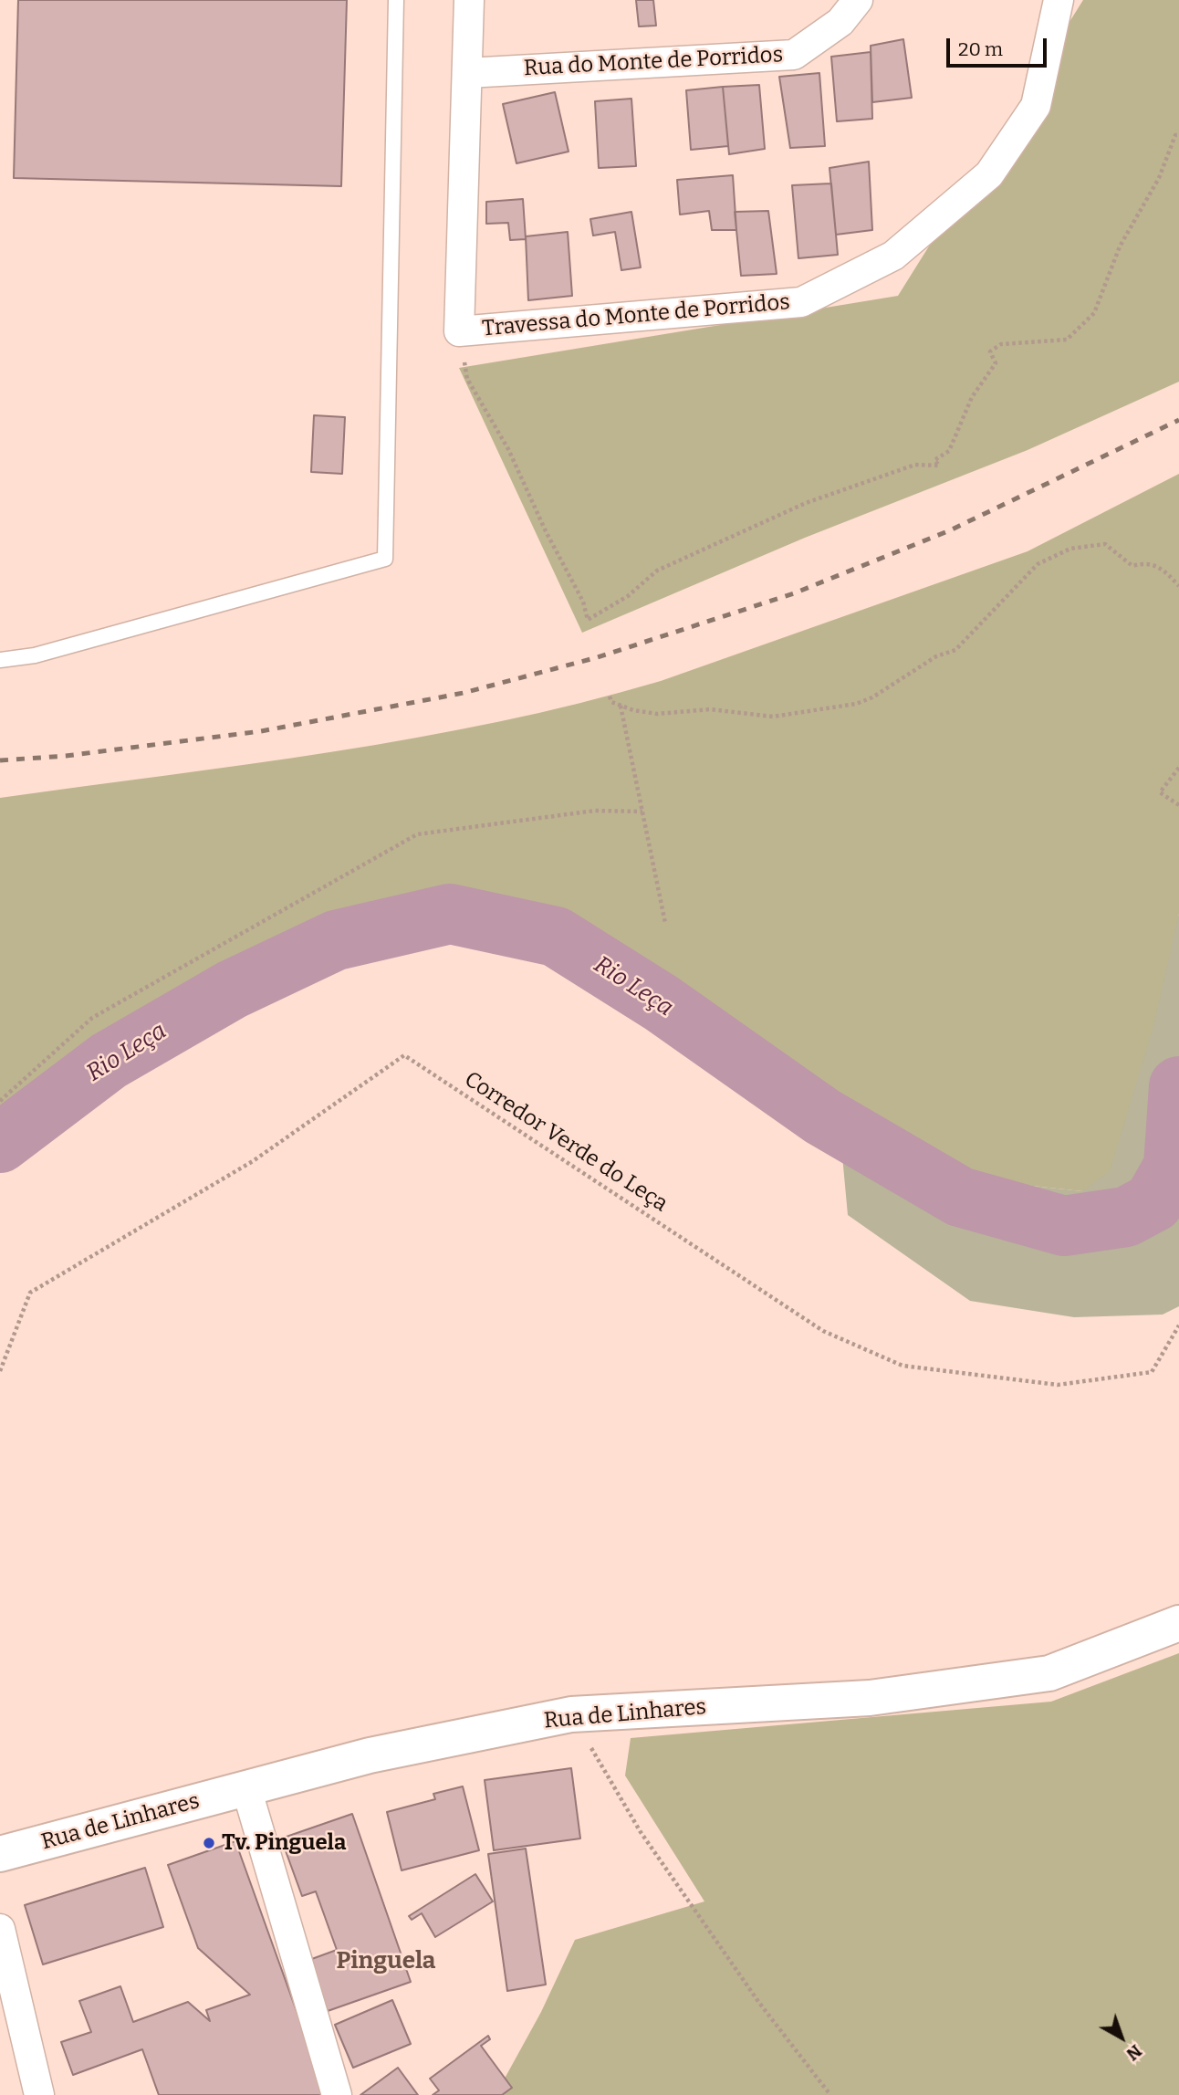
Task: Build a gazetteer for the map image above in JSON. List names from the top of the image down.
{
  "streets": {
    "main road": ["Rua de Linhares"],
    "street": ["Rua do Monte de Porridos", "Travessa do Monte de Porridos"],
    "path": ["Corredor Verde do Leça"]
  },
  "crossings": [
    ["Rua do Monte de Porridos", "Travessa do Monte de Porridos"]
  ],
  "districts": ["Pinguela"],
  "water": ["Rio Leça"],
  "places": ["Tv. Pinguela"],
  "scale_bar": "20 m",
  "north": "bottom right"
}
